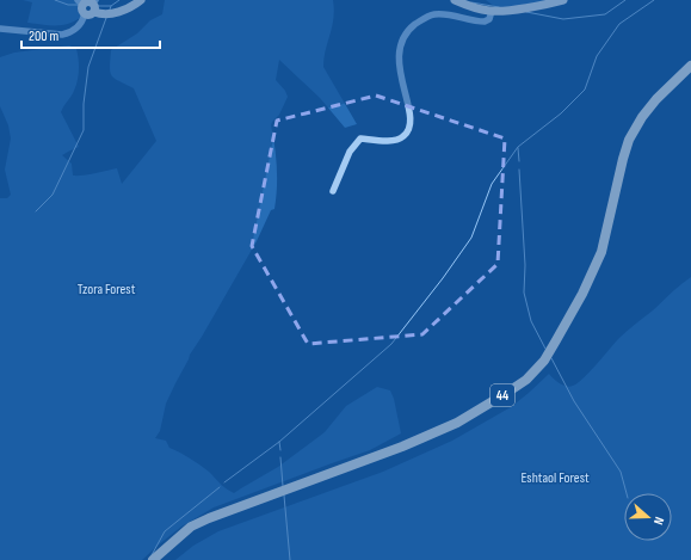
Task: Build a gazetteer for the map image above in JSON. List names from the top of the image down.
{
  "streets": {
    "highway": ["44"]
  },
  "parks": ["Tzora Forest", "Eshtaol Forest"],
  "scale_bar": "200 m",
  "north": "right"
}
